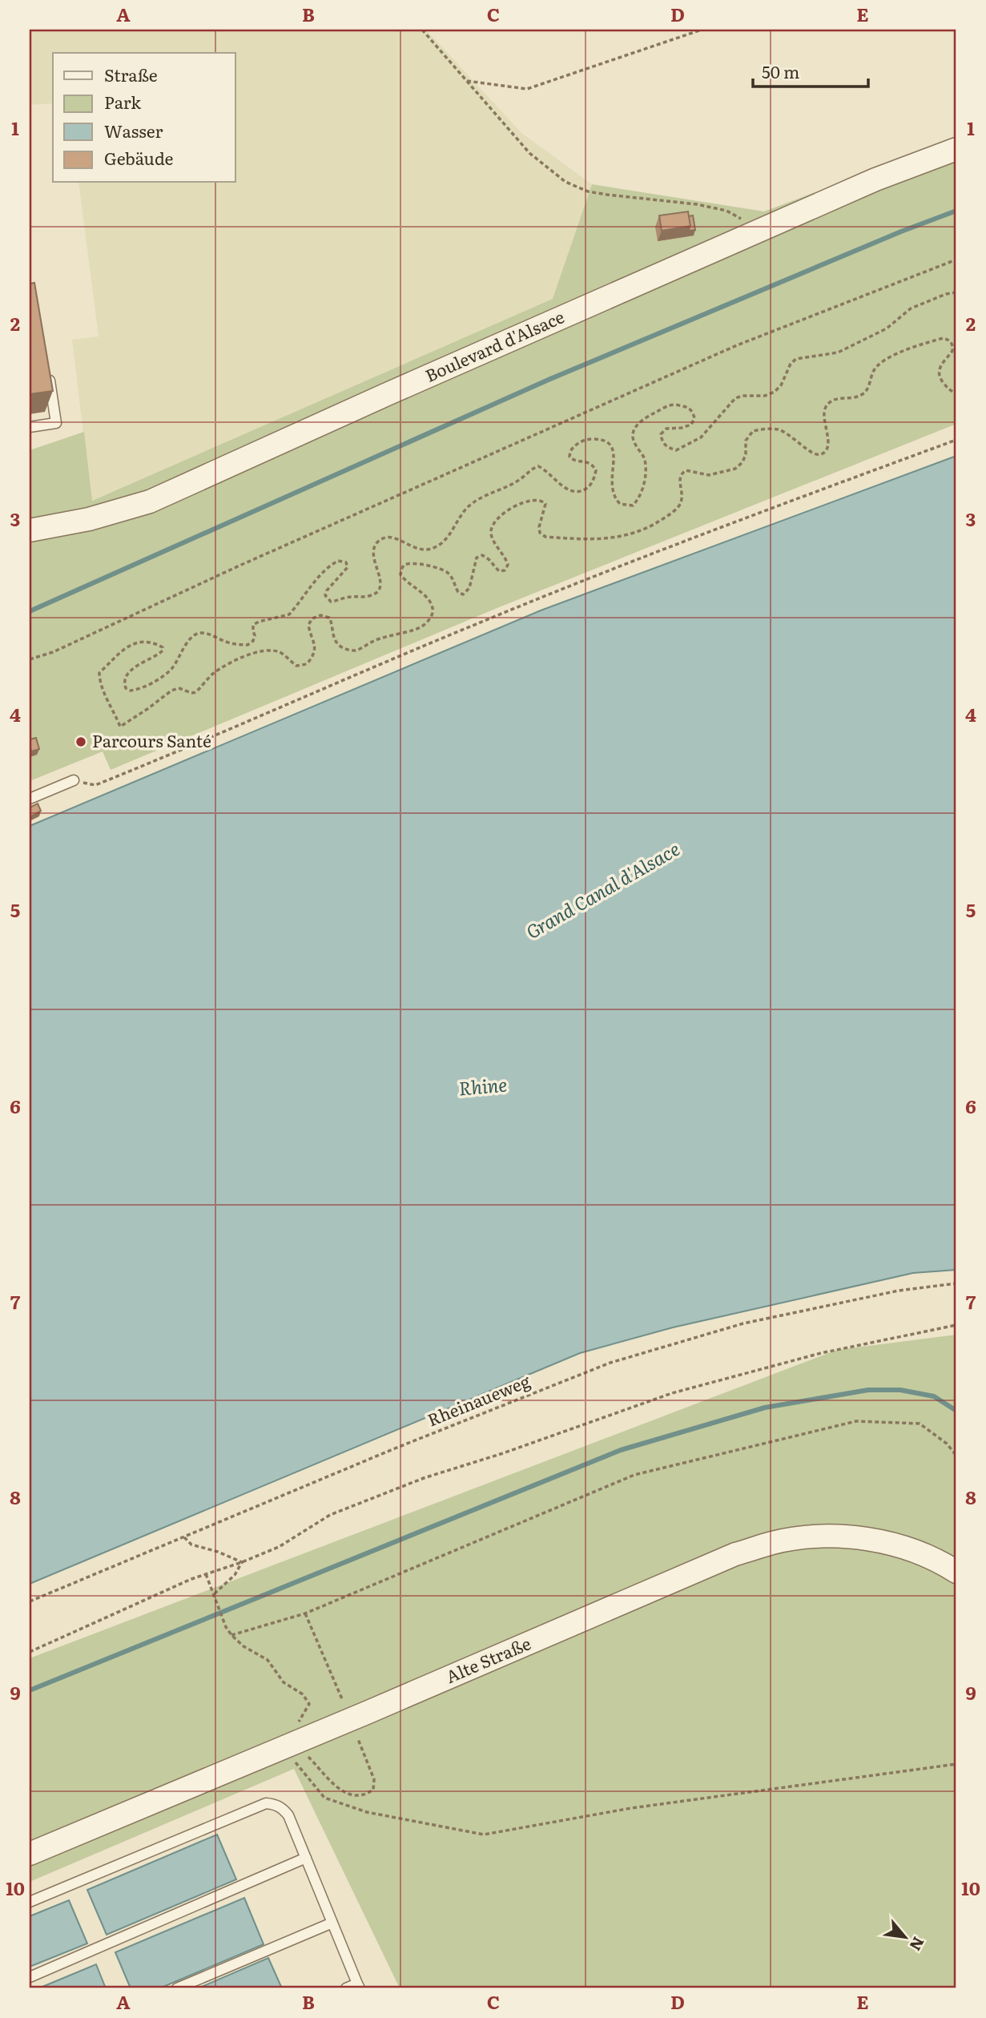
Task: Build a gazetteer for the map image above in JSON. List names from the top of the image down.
{
  "streets": {
    "street": ["Boulevard d'Alsace", "Alte Straße"],
    "path": ["Rheinaueweg"]
  },
  "water": ["Grand Canal d'Alsace", "Rhine"],
  "places": ["Parcours Santé"],
  "legend": [
    "Straße",
    "Park",
    "Wasser",
    "Gebäude"
  ],
  "scale_bar": "50 m",
  "north": "bottom right",
  "grid": {
    "columns": [
      "A",
      "B",
      "C",
      "D",
      "E"
    ],
    "rows": [
      "1",
      "2",
      "3",
      "4",
      "5",
      "6",
      "7",
      "8",
      "9",
      "10"
    ]
  }
}
